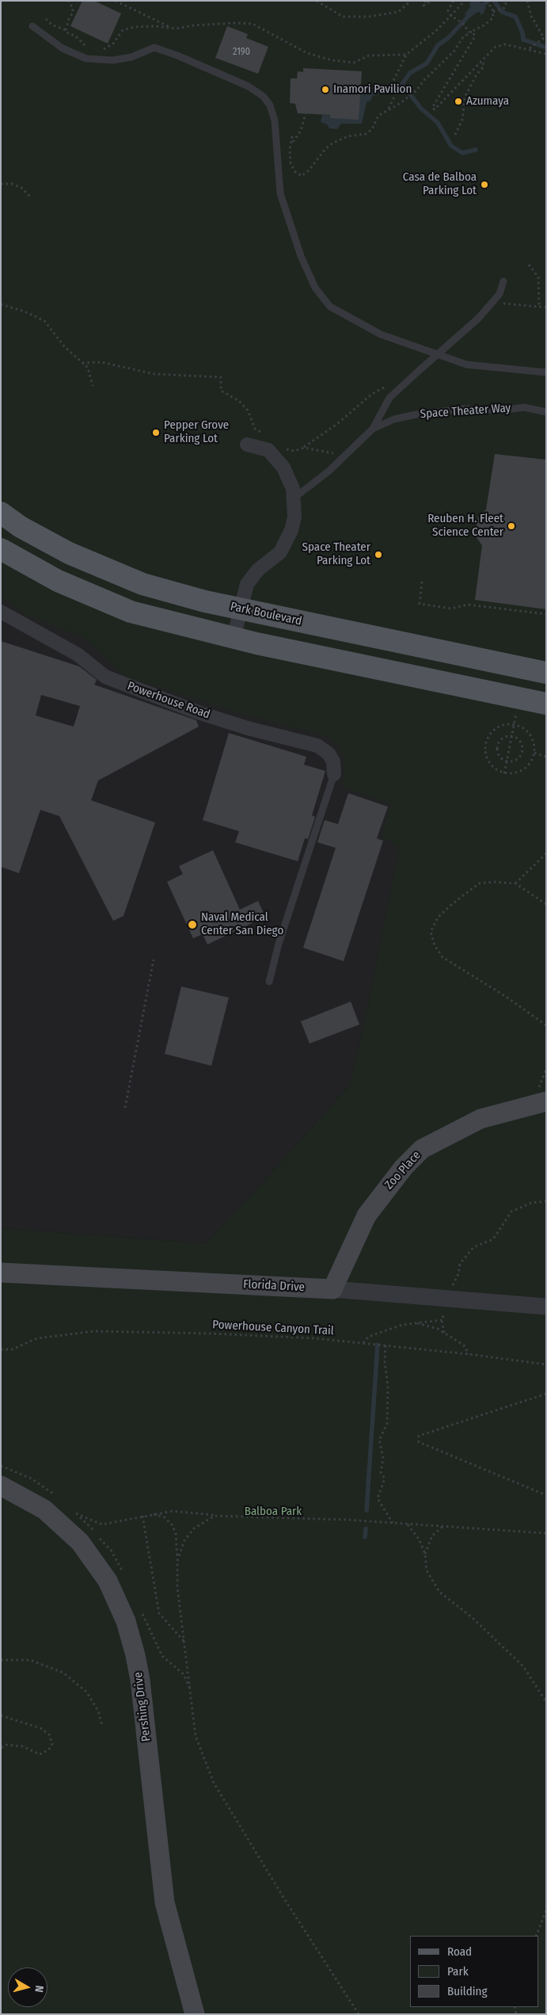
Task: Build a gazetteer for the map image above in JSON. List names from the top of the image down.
{
  "streets": {
    "main road": [
      "Park Boulevard",
      "Zoo Place",
      "Florida Drive",
      "Pershing Drive"
    ],
    "street": ["Powerhouse Road"],
    "lane": ["Space Theater Way"],
    "path": ["Powerhouse Canyon Trail"]
  },
  "crossings": [
    ["Zoo Place", "Florida Drive"]
  ],
  "parks": ["Balboa Park"],
  "places": [
    "Inamori Pavilion",
    "Azumaya",
    "Casa de Balboa Parking Lot",
    "Pepper Grove Parking Lot",
    "Reuben H. Fleet Science Center",
    "Space Theater Parking Lot",
    "Naval Medical Center San Diego"
  ],
  "house_numbers": ["2190"],
  "legend": ["Road", "Park", "Building"],
  "north": "right"
}
